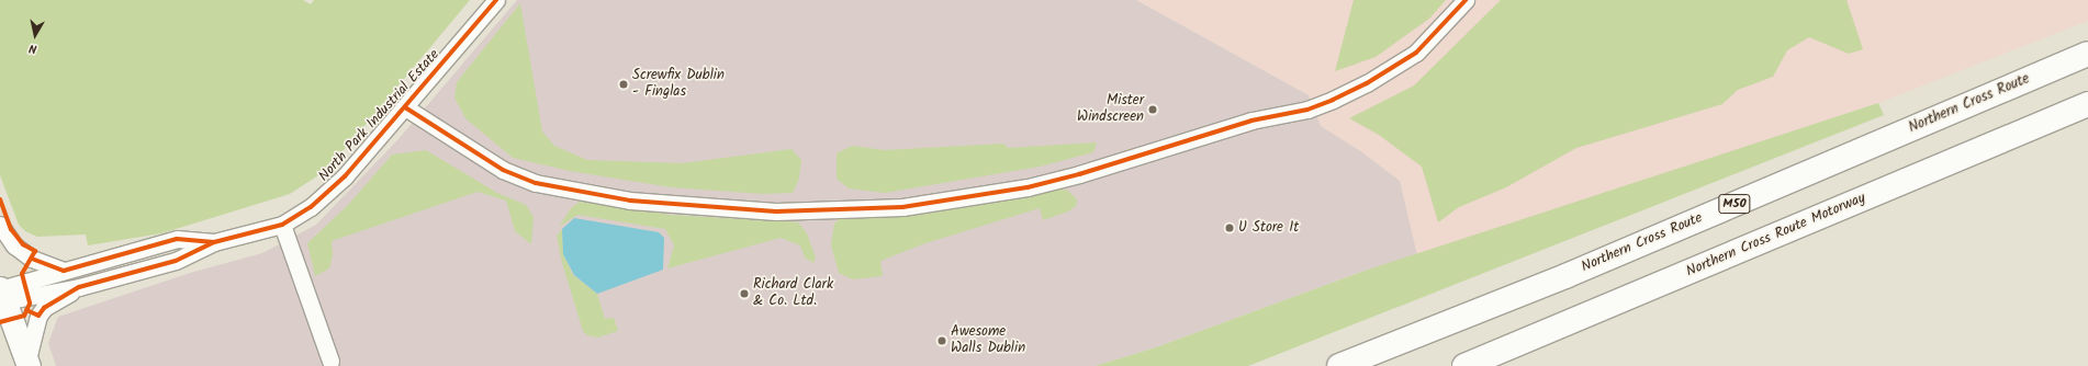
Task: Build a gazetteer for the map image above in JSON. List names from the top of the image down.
{
  "streets": {
    "highway": ["Northern Cross Route", "M50", "Northern Cross Route Motorway"],
    "street": ["North Park Industrial Estate"]
  },
  "places": [
    "Screwfix Dublin - Finglas",
    "Mister Windscreen",
    "U Store It",
    "Richard Clark & Co. Ltd.",
    "Awesome Walls Dublin"
  ],
  "north": "bottom"
}
